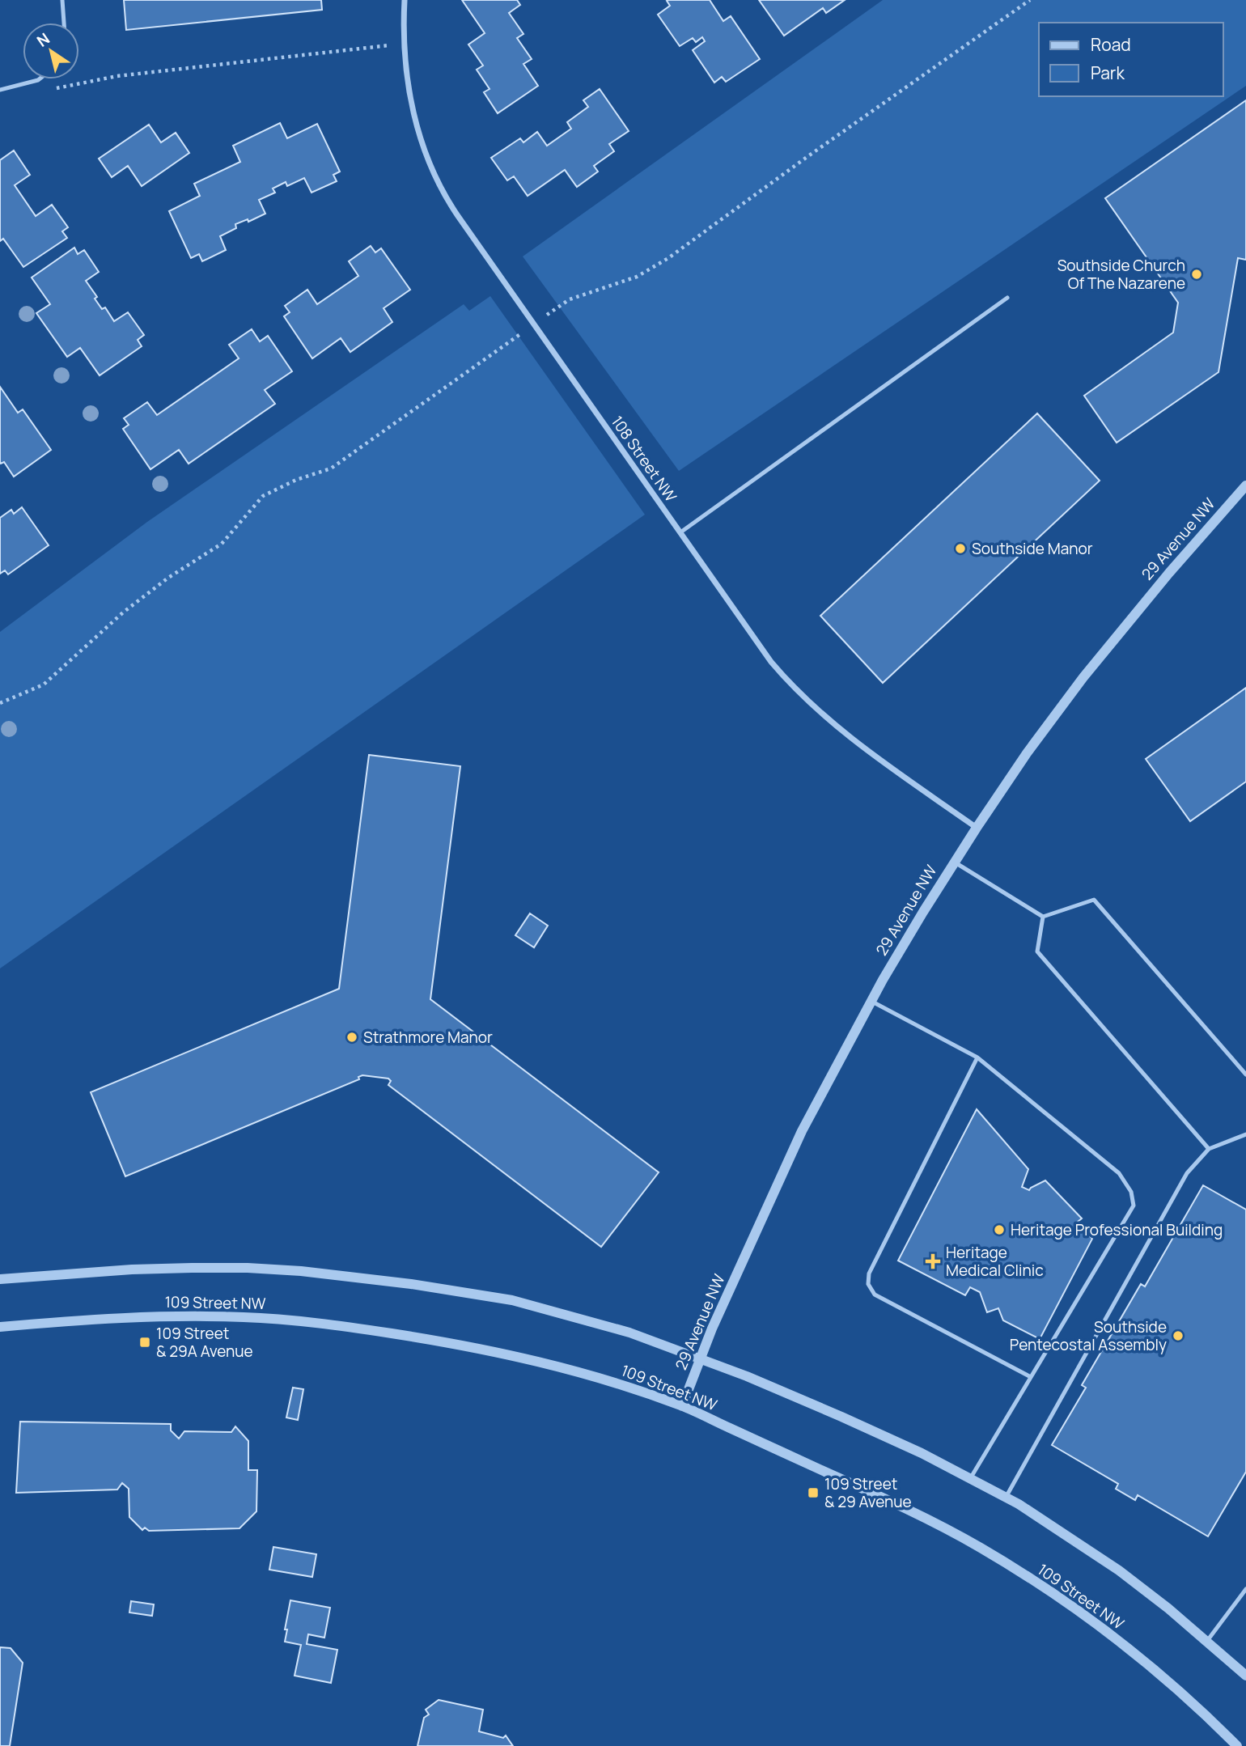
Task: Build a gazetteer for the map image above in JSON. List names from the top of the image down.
{
  "streets": {
    "street": ["108 Street NW", "29 Avenue NW", "109 Street NW"]
  },
  "crossings": [
    ["108 Street NW", "29 Avenue NW"],
    ["29 Avenue NW", "109 Street NW"]
  ],
  "places": {
    "other": [
      "Southside Church Of The Nazarene",
      "Southside Manor",
      "Strathmore Manor",
      "Heritage Professional Building",
      "Southside Pentecostal Assembly"
    ],
    "health": ["Heritage Medical Clinic"],
    "transit": ["109 Street & 29A Avenue", "109 Street & 29 Avenue"]
  },
  "legend": ["Road", "Park"],
  "north": "top left"
}
